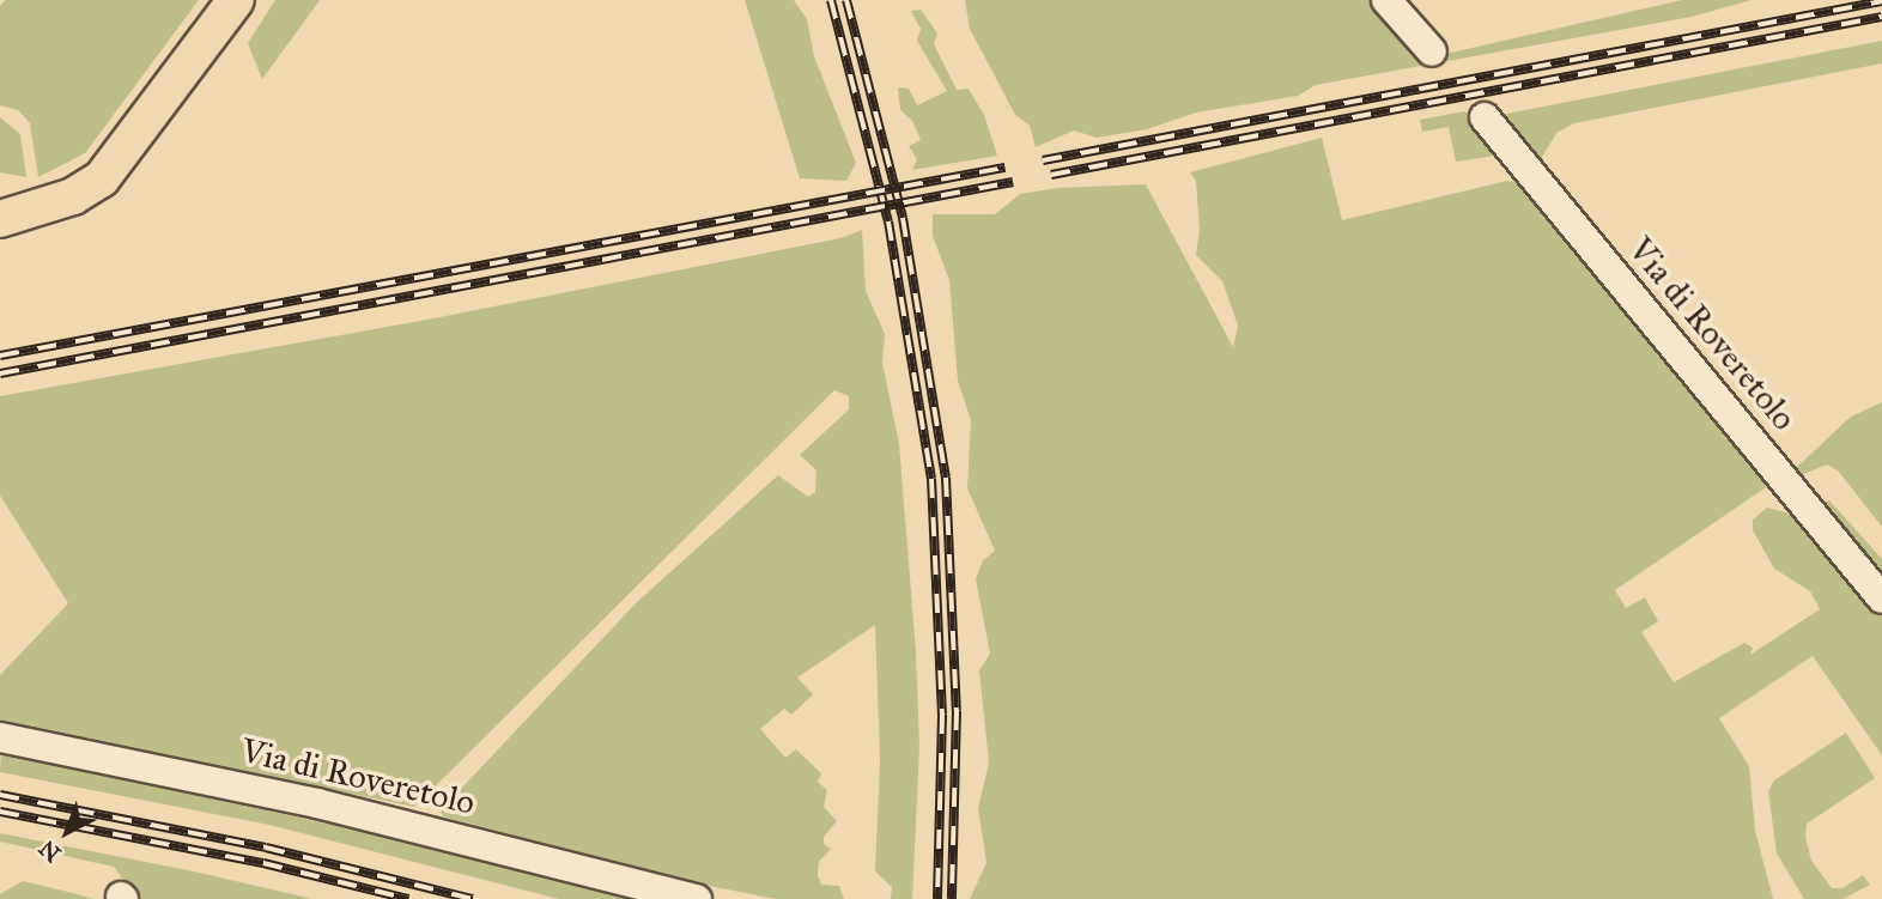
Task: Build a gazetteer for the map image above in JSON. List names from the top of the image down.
{
  "streets": {
    "street": ["Via di Roveretolo"]
  },
  "north": "bottom left"
}
